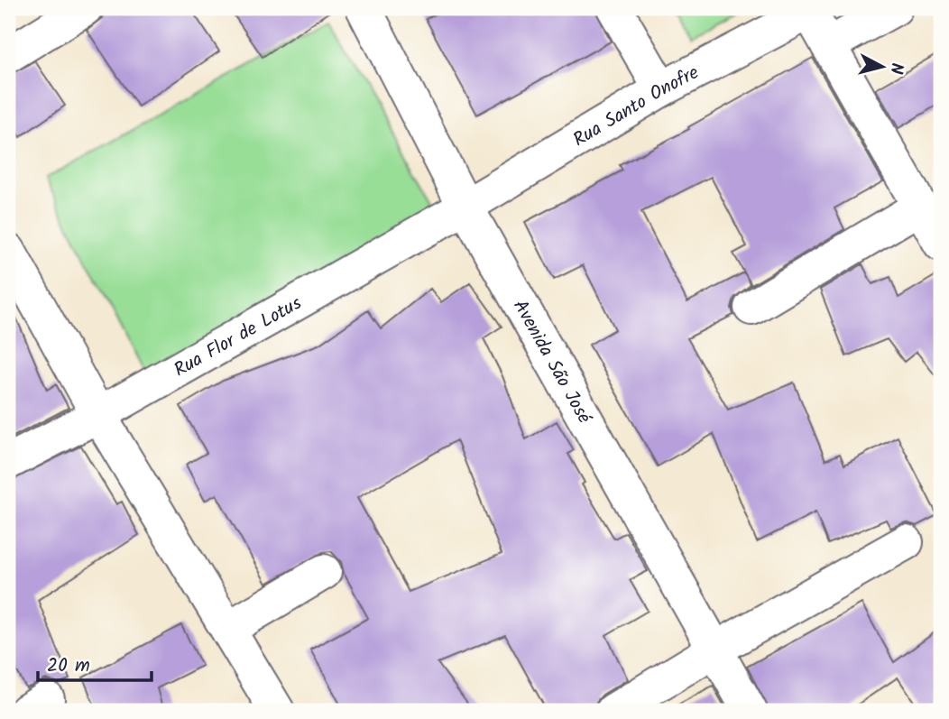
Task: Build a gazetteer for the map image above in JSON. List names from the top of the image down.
{
  "streets": {
    "street": ["Rua Santo Onofre", "Rua Flor de Lotus", "Avenida São José"]
  },
  "crossings": [
    ["Rua Santo Onofre", "Rua Flor de Lotus"],
    ["Rua Santo Onofre", "Avenida São José"],
    ["Rua Flor de Lotus", "Avenida São José"]
  ],
  "scale_bar": "20 m",
  "north": "right"
}
